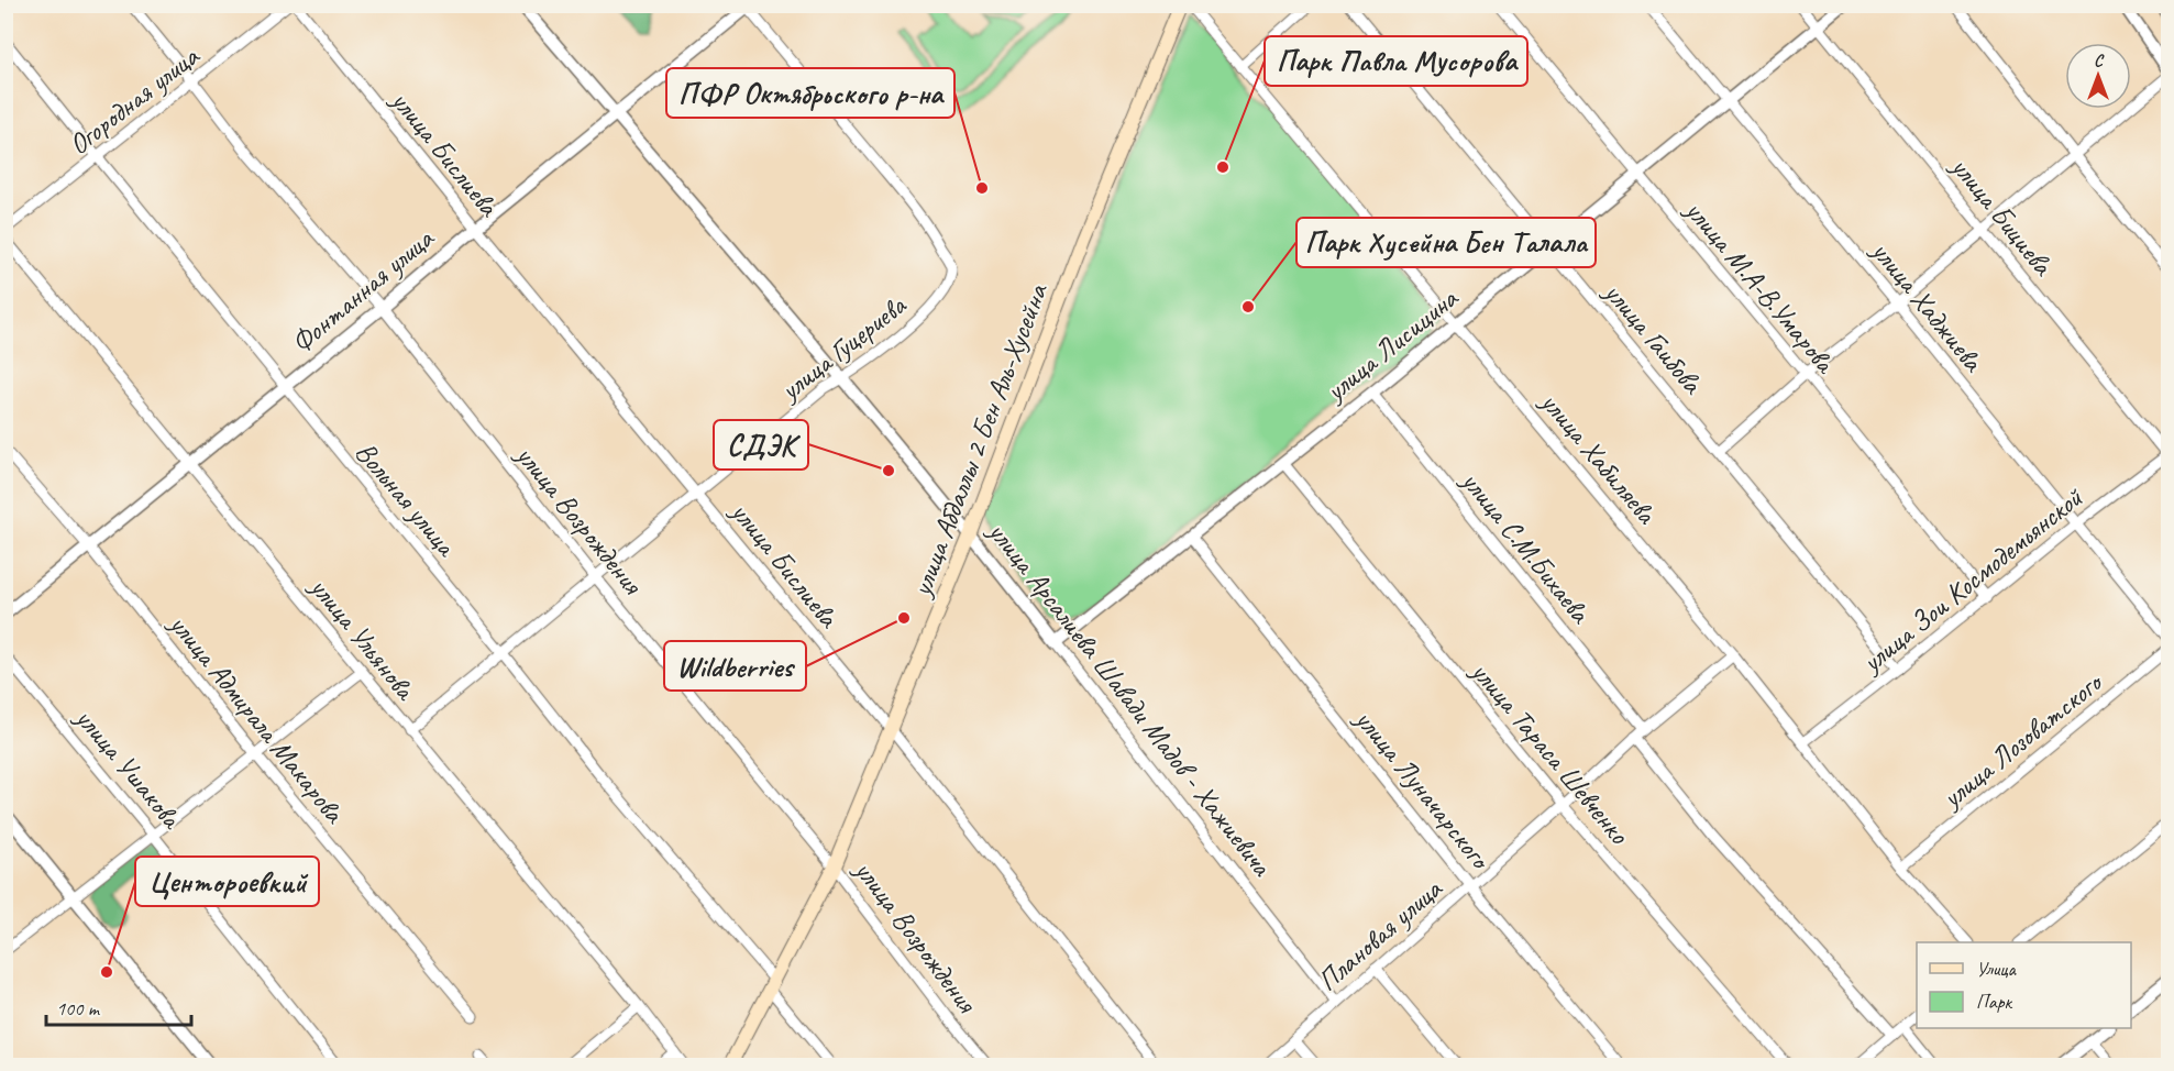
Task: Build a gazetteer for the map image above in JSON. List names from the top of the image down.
{
  "streets": {
    "main road": ["улица Абдаллы 2 Бен Аль-Хусейна"],
    "street": [
      "Огородная улица",
      "улица Бислиева",
      "улица Бициева",
      "улица М.А-В.Умарова",
      "Фонтанная улица",
      "улица Хаджиева",
      "улица Гаибова",
      "улица Лисицина",
      "улица Гуцериева",
      "улица Хабиляева",
      "Вольная улица",
      "улица Возрождения",
      "улица С.М.Бихаева",
      "улица Зои Космодемьянской",
      "улица Ульянова",
      "улица Арсалиева Шавади Мадов - Хажиевича",
      "улица Адмирала Макарова",
      "улица Лозоватского",
      "улица Тараса Шевченко",
      "улица Ушакова",
      "улица Луначарского",
      "Плановая улица"
    ]
  },
  "crossings": [
    ["Огородная улица", "Вольная улица"],
    ["Огородная улица", "улица Возрождения"],
    ["улица Бислиева", "Фонтанная улица"],
    ["улица Бислиева", "улица Гуцериева"],
    ["улица Бислиева", "улица Абдаллы 2 Бен Аль-Хусейна"],
    ["улица Бициева", "улица Лисицина"],
    ["улица Бициева", "улица Зои Космодемьянской"],
    ["улица М.А-В.Умарова", "улица Лисицина"],
    ["улица М.А-В.Умарова", "улица Зои Космодемьянской"],
    ["Фонтанная улица", "улица Гуцериева"],
    ["Фонтанная улица", "Вольная улица"],
    ["Фонтанная улица", "улица Возрождения"],
    ["Фонтанная улица", "улица Ульянова"],
    ["Фонтанная улица", "улица Арсалиева Шавади Мадов - Хажиевича"],
    ["Фонтанная улица", "улица Адмирала Макарова"],
    ["улица Хаджиева", "улица Лисицина"],
    ["улица Хаджиева", "улица Зои Космодемьянской"],
    ["улица Гаибова", "улица Лисицина"],
    ["улица Гаибова", "улица Зои Космодемьянской"],
    ["улица Лисицина", "улица Хабиляева"],
    ["улица Лисицина", "улица С.М.Бихаева"],
    ["улица Лисицина", "улица Арсалиева Шавади Мадов - Хажиевича"],
    ["улица Лисицина", "улица Тараса Шевченко"],
    ["улица Лисицина", "улица Луначарского"],
    ["улица Гуцериева", "Вольная улица"],
    ["улица Гуцериева", "улица Возрождения"],
    ["улица Гуцериева", "улица Ульянова"],
    ["улица Гуцериева", "улица Арсалиева Шавади Мадов - Хажиевича"],
    ["улица Абдаллы 2 Бен Аль-Хусейна", "Вольная улица"],
    ["улица Абдаллы 2 Бен Аль-Хусейна", "улица Возрождения"],
    ["улица Абдаллы 2 Бен Аль-Хусейна", "улица Арсалиева Шавади Мадов - Хажиевича"],
    ["улица Хабиляева", "улица Зои Космодемьянской"],
    ["улица Хабиляева", "улица Лозоватского"],
    ["улица Хабиляева", "Плановая улица"],
    ["улица С.М.Бихаева", "Плановая улица"],
    ["улица Арсалиева Шавади Мадов - Хажиевича", "Плановая улица"],
    ["улица Тараса Шевченко", "Плановая улица"],
    ["улица Луначарского", "Плановая улица"]
  ],
  "places": [
    "Парк Павла Мусорова",
    "ПФР Октябрьского р-на",
    "Парк Хусейна Бен Талала",
    "СДЭК",
    "Wildberries",
    "Центороевкий"
  ],
  "legend": ["Улица", "Парк"],
  "scale_bar": "100 m",
  "north": "top"
}
